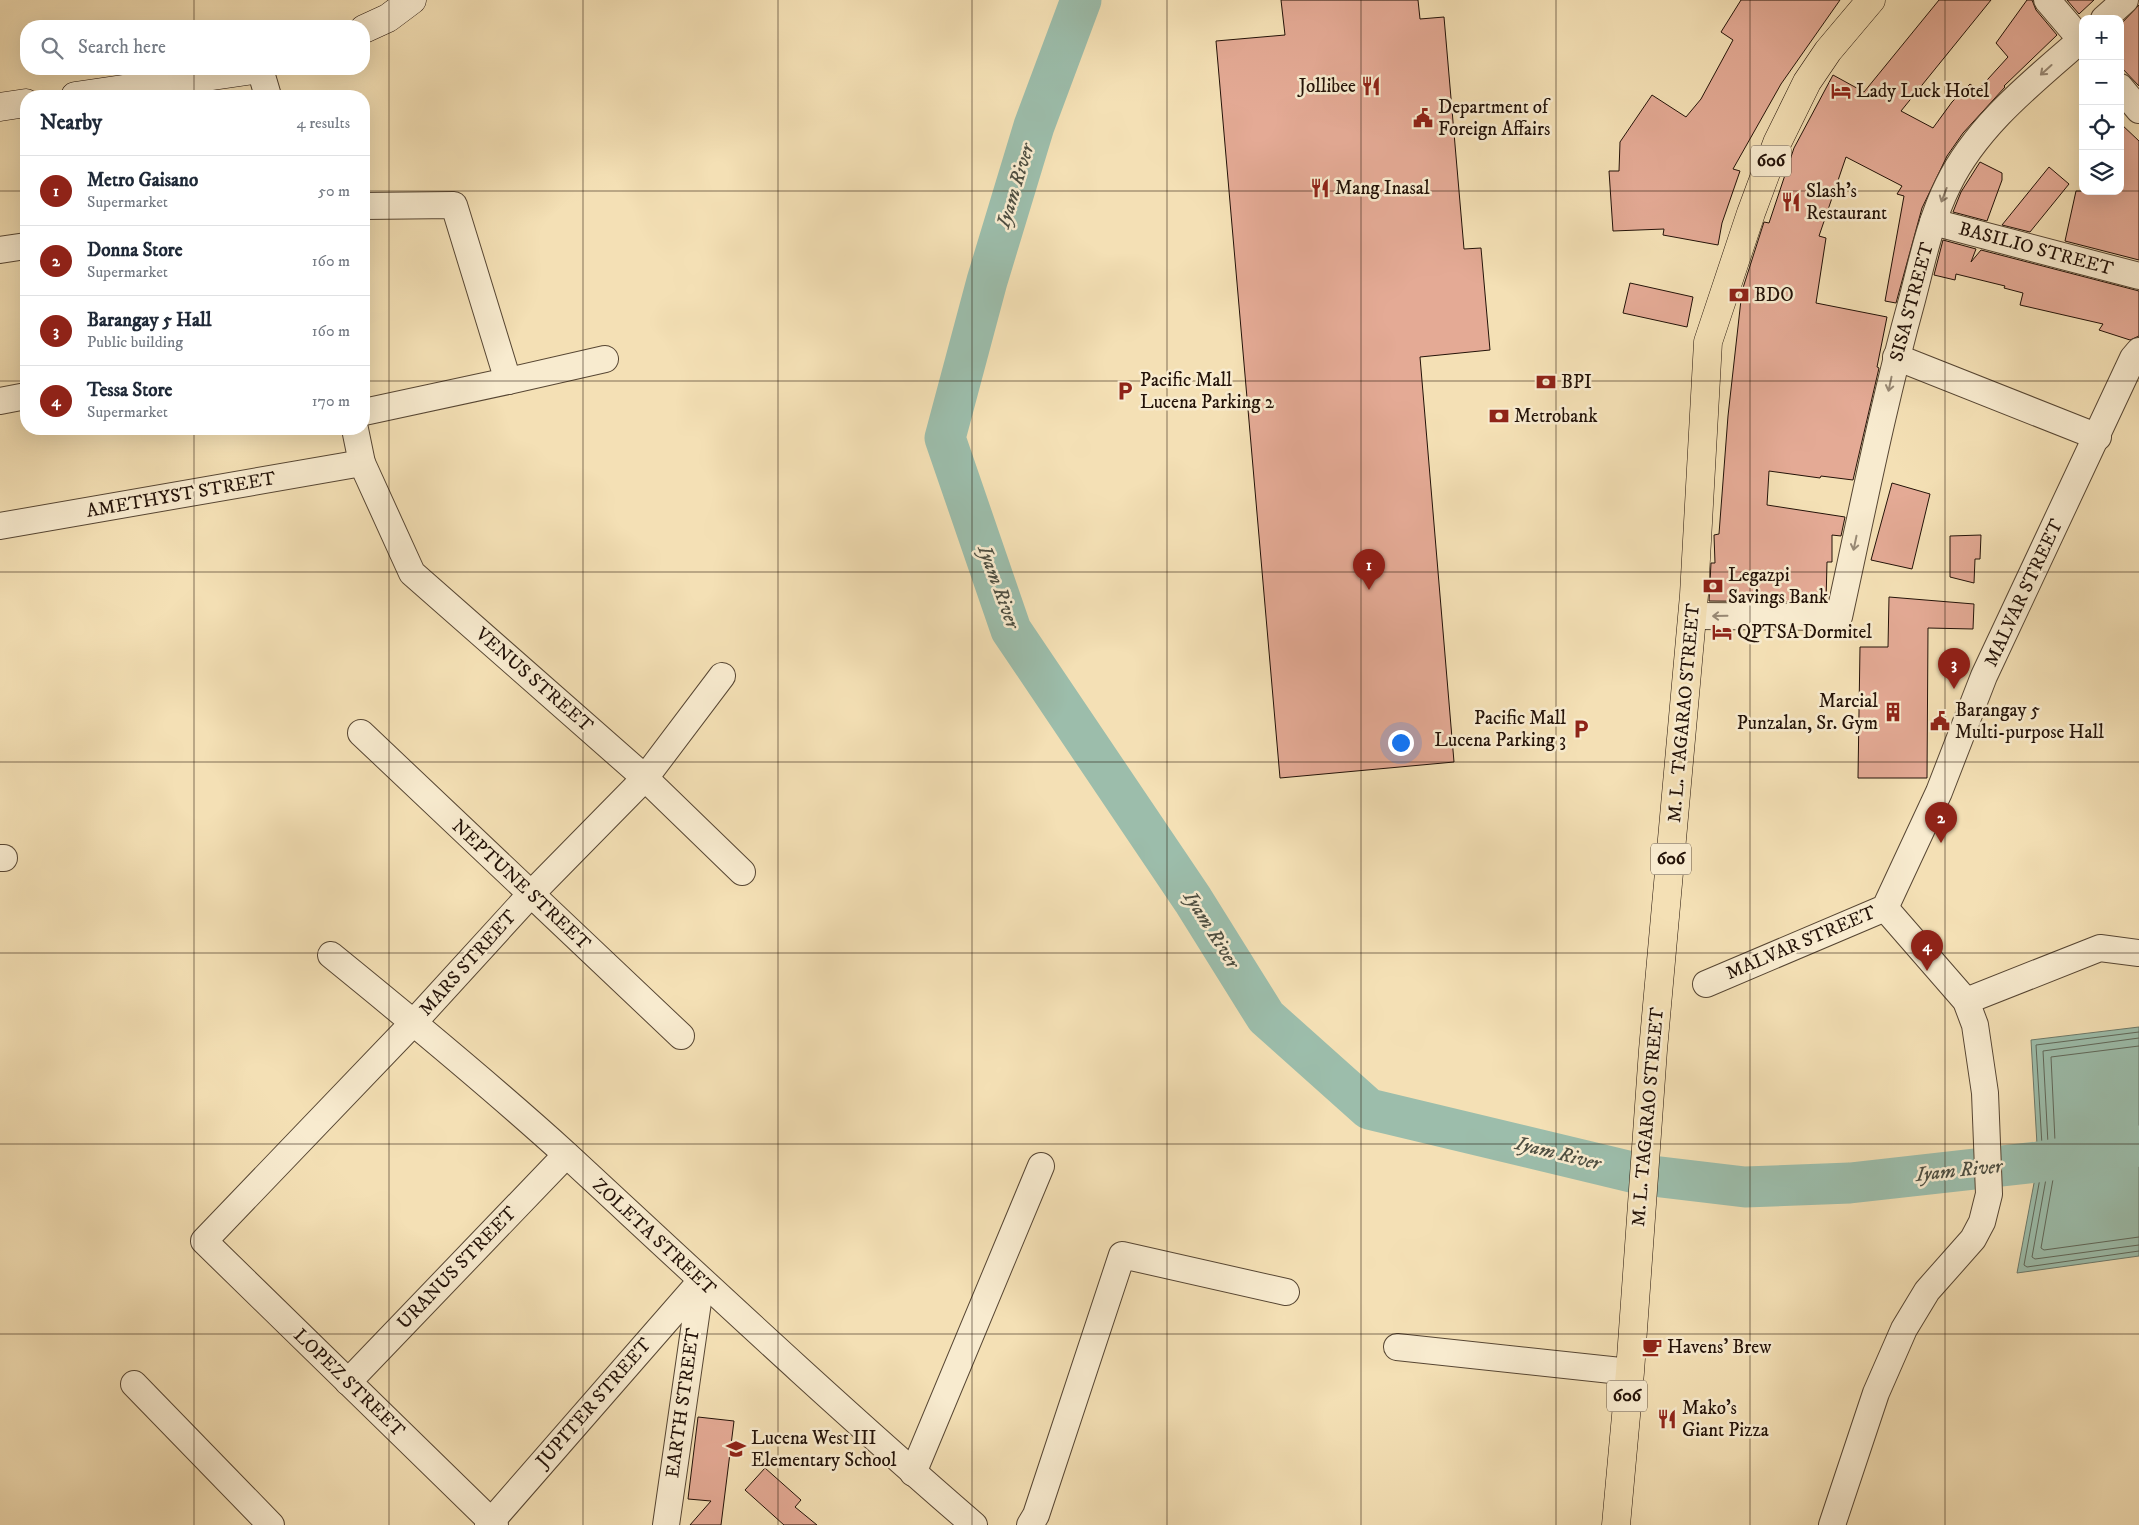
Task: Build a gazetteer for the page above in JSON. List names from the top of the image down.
{
  "streets": {
    "main road": ["606", "M. L. TAGARAO STREET"],
    "street": [
      "BASILIO STREET",
      "SISA STREET",
      "AMETHYST STREET",
      "MALVAR STREET",
      "VENUS STREET",
      "NEPTUNE STREET",
      "MARS STREET",
      "ZOLETA STREET",
      "URANUS STREET",
      "LOPEZ STREET",
      "JUPITER STREET",
      "EARTH STREET"
    ]
  },
  "crossings": [
    ["BASILIO STREET", "SISA STREET"],
    ["SISA STREET", "M. L. TAGARAO STREET"],
    ["AMETHYST STREET", "VENUS STREET"],
    ["VENUS STREET", "MARS STREET"],
    ["NEPTUNE STREET", "MARS STREET"],
    ["MARS STREET", "ZOLETA STREET"],
    ["MARS STREET", "LOPEZ STREET"],
    ["ZOLETA STREET", "URANUS STREET"],
    ["ZOLETA STREET", "JUPITER STREET"],
    ["ZOLETA STREET", "EARTH STREET"],
    ["URANUS STREET", "LOPEZ STREET"],
    ["LOPEZ STREET", "JUPITER STREET"],
    ["JUPITER STREET", "EARTH STREET"]
  ],
  "one_way": ["SISA STREET"],
  "water": ["Iyam River"],
  "places": {
    "restaurant": [
      "Jollibee",
      "Mang Inasal",
      "Slash's Restaurant",
      "Mako's Giant Pizza"
    ],
    "hotel": ["Lady Luck Hotel", "QPTSA Dormitel"],
    "public building": ["Department of Foreign Affairs", "Barangay 5 Multi-purpose Hall"],
    "bank": [
      "BDO",
      "BPI",
      "Metrobank",
      "Legazpi Savings Bank"
    ],
    "parking": ["Pacific Mall Lucena Parking 2", "Pacific Mall Lucena Parking 3"],
    "building": ["Marcial Punzalan, Sr. Gym"],
    "cafe": ["Havens' Brew"],
    "school or university": ["Lucena West III Elementary School"]
  },
  "page": {
    "map_buttons": ["+", "−"],
    "search": "Search here",
    "heading": ["Nearby", "4 results"],
    "list": [
      {
        "mark": "1",
        "name": "Metro Gaisano",
        "note": "Supermarket",
        "value": "50 m"
      },
      {
        "mark": "2",
        "name": "Donna Store",
        "note": "Supermarket",
        "value": "160 m"
      },
      {
        "mark": "3",
        "name": "Barangay 5 Hall",
        "note": "Public building",
        "value": "160 m"
      },
      {
        "mark": "4",
        "name": "Tessa Store",
        "note": "Supermarket",
        "value": "170 m"
      }
    ],
    "pins": [
      "1",
      "3",
      "2",
      "4"
    ]
  }
}
